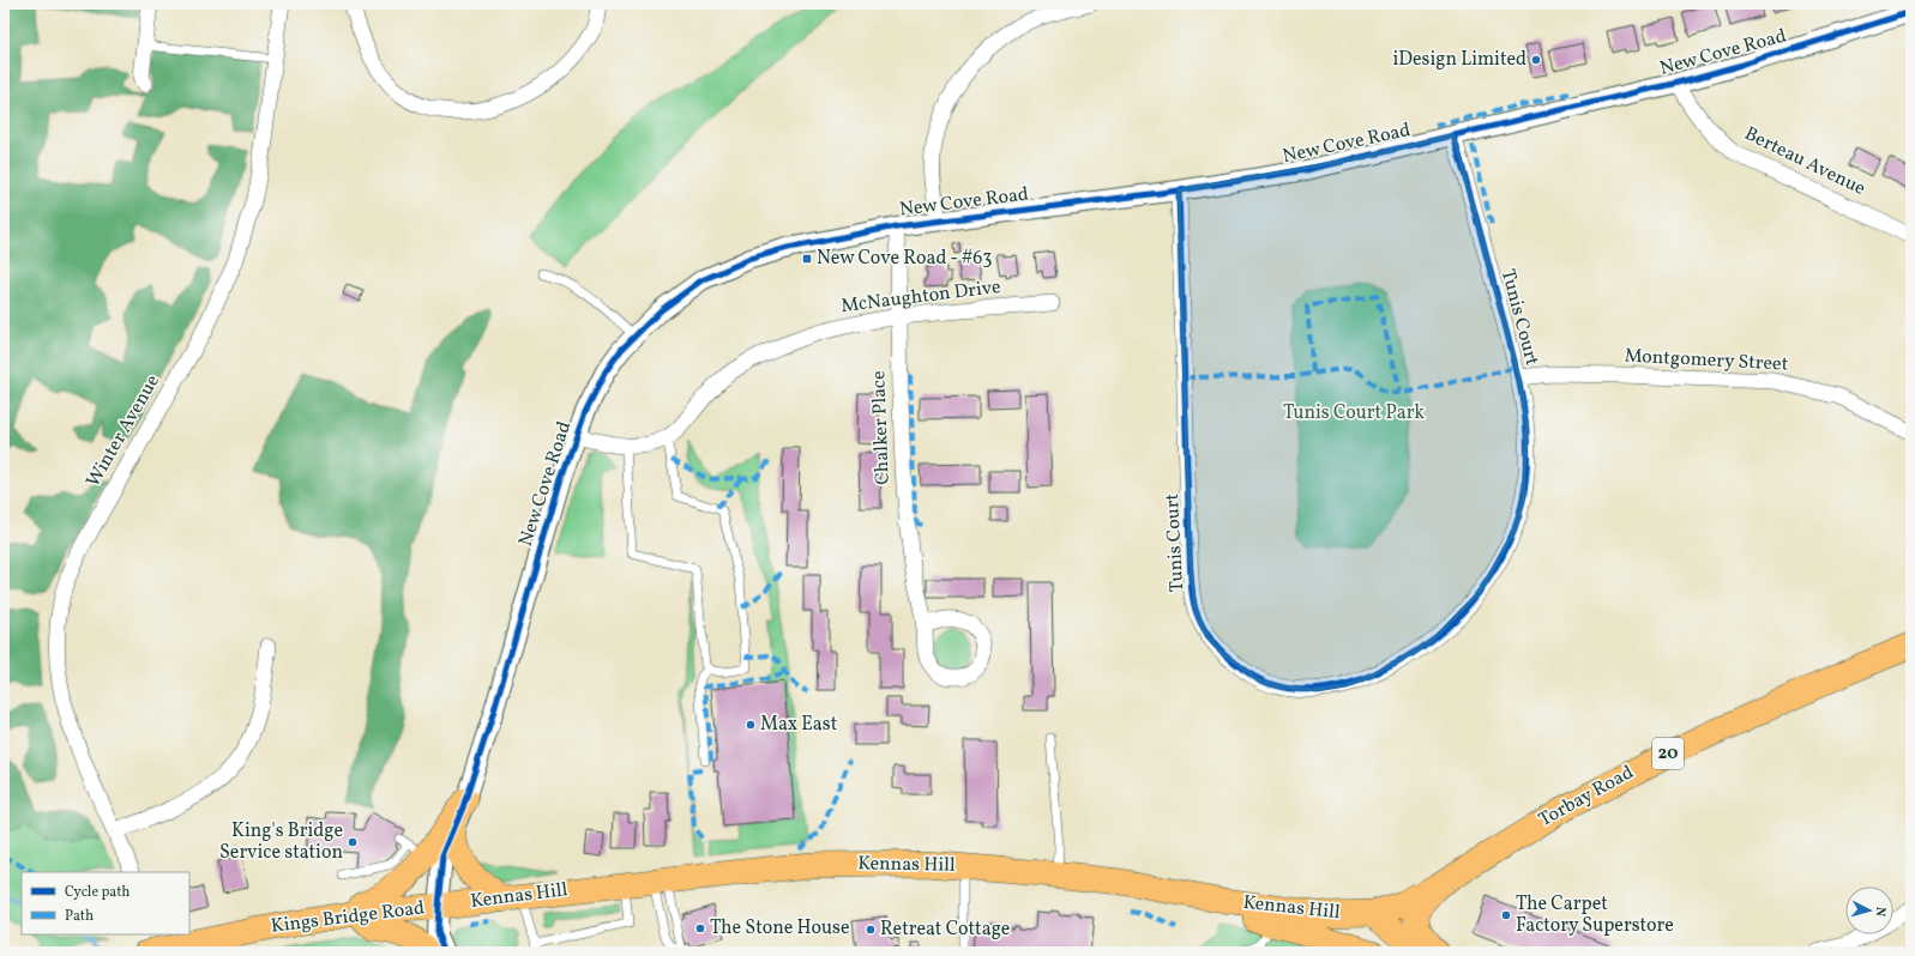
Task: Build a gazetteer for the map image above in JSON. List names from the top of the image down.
{
  "streets": {
    "main road": [
      "20",
      "Torbay Road",
      "Kennas Hill",
      "Kings Bridge Road"
    ],
    "street": [
      "New Cove Road",
      "Berteau Avenue",
      "McNaughton Drive",
      "Tunis Court",
      "Montgomery Street",
      "Chalker Place",
      "Winter Avenue"
    ]
  },
  "crossings": [
    ["New Cove Road", "Berteau Avenue"],
    ["New Cove Road", "McNaughton Drive"],
    ["New Cove Road", "Tunis Court"],
    ["New Cove Road", "Chalker Place"],
    ["New Cove Road", "Kennas Hill"],
    ["New Cove Road", "Kings Bridge Road"],
    ["McNaughton Drive", "Chalker Place"],
    ["Tunis Court", "Montgomery Street"],
    ["Torbay Road", "Kennas Hill"],
    ["Kennas Hill", "Kings Bridge Road"]
  ],
  "parks": ["Tunis Court Park"],
  "places": {
    "other": [
      "iDesign Limited",
      "Max East",
      "King's Bridge Service station",
      "The Carpet Factory Superstore",
      "The Stone House",
      "Retreat Cottage"
    ],
    "transit": ["New Cove Road - #63"]
  },
  "legend": ["Cycle path", "Path"],
  "north": "right"
}
